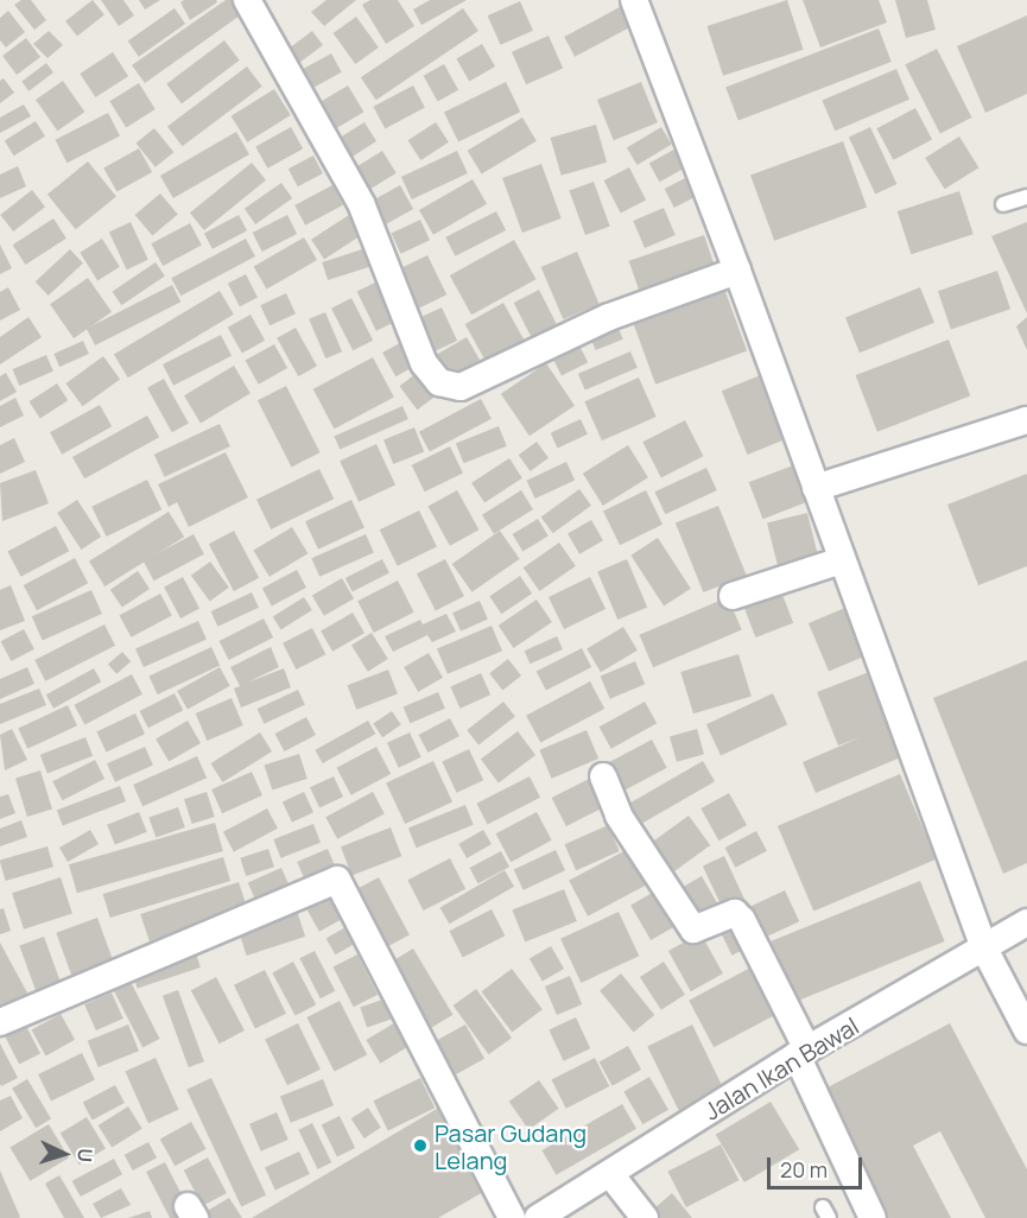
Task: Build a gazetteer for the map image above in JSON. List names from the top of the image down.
{
  "streets": {
    "street": ["Jalan Ikan Bawal"]
  },
  "places": ["Pasar Gudang Lelang"],
  "scale_bar": "20 m",
  "north": "right"
}
